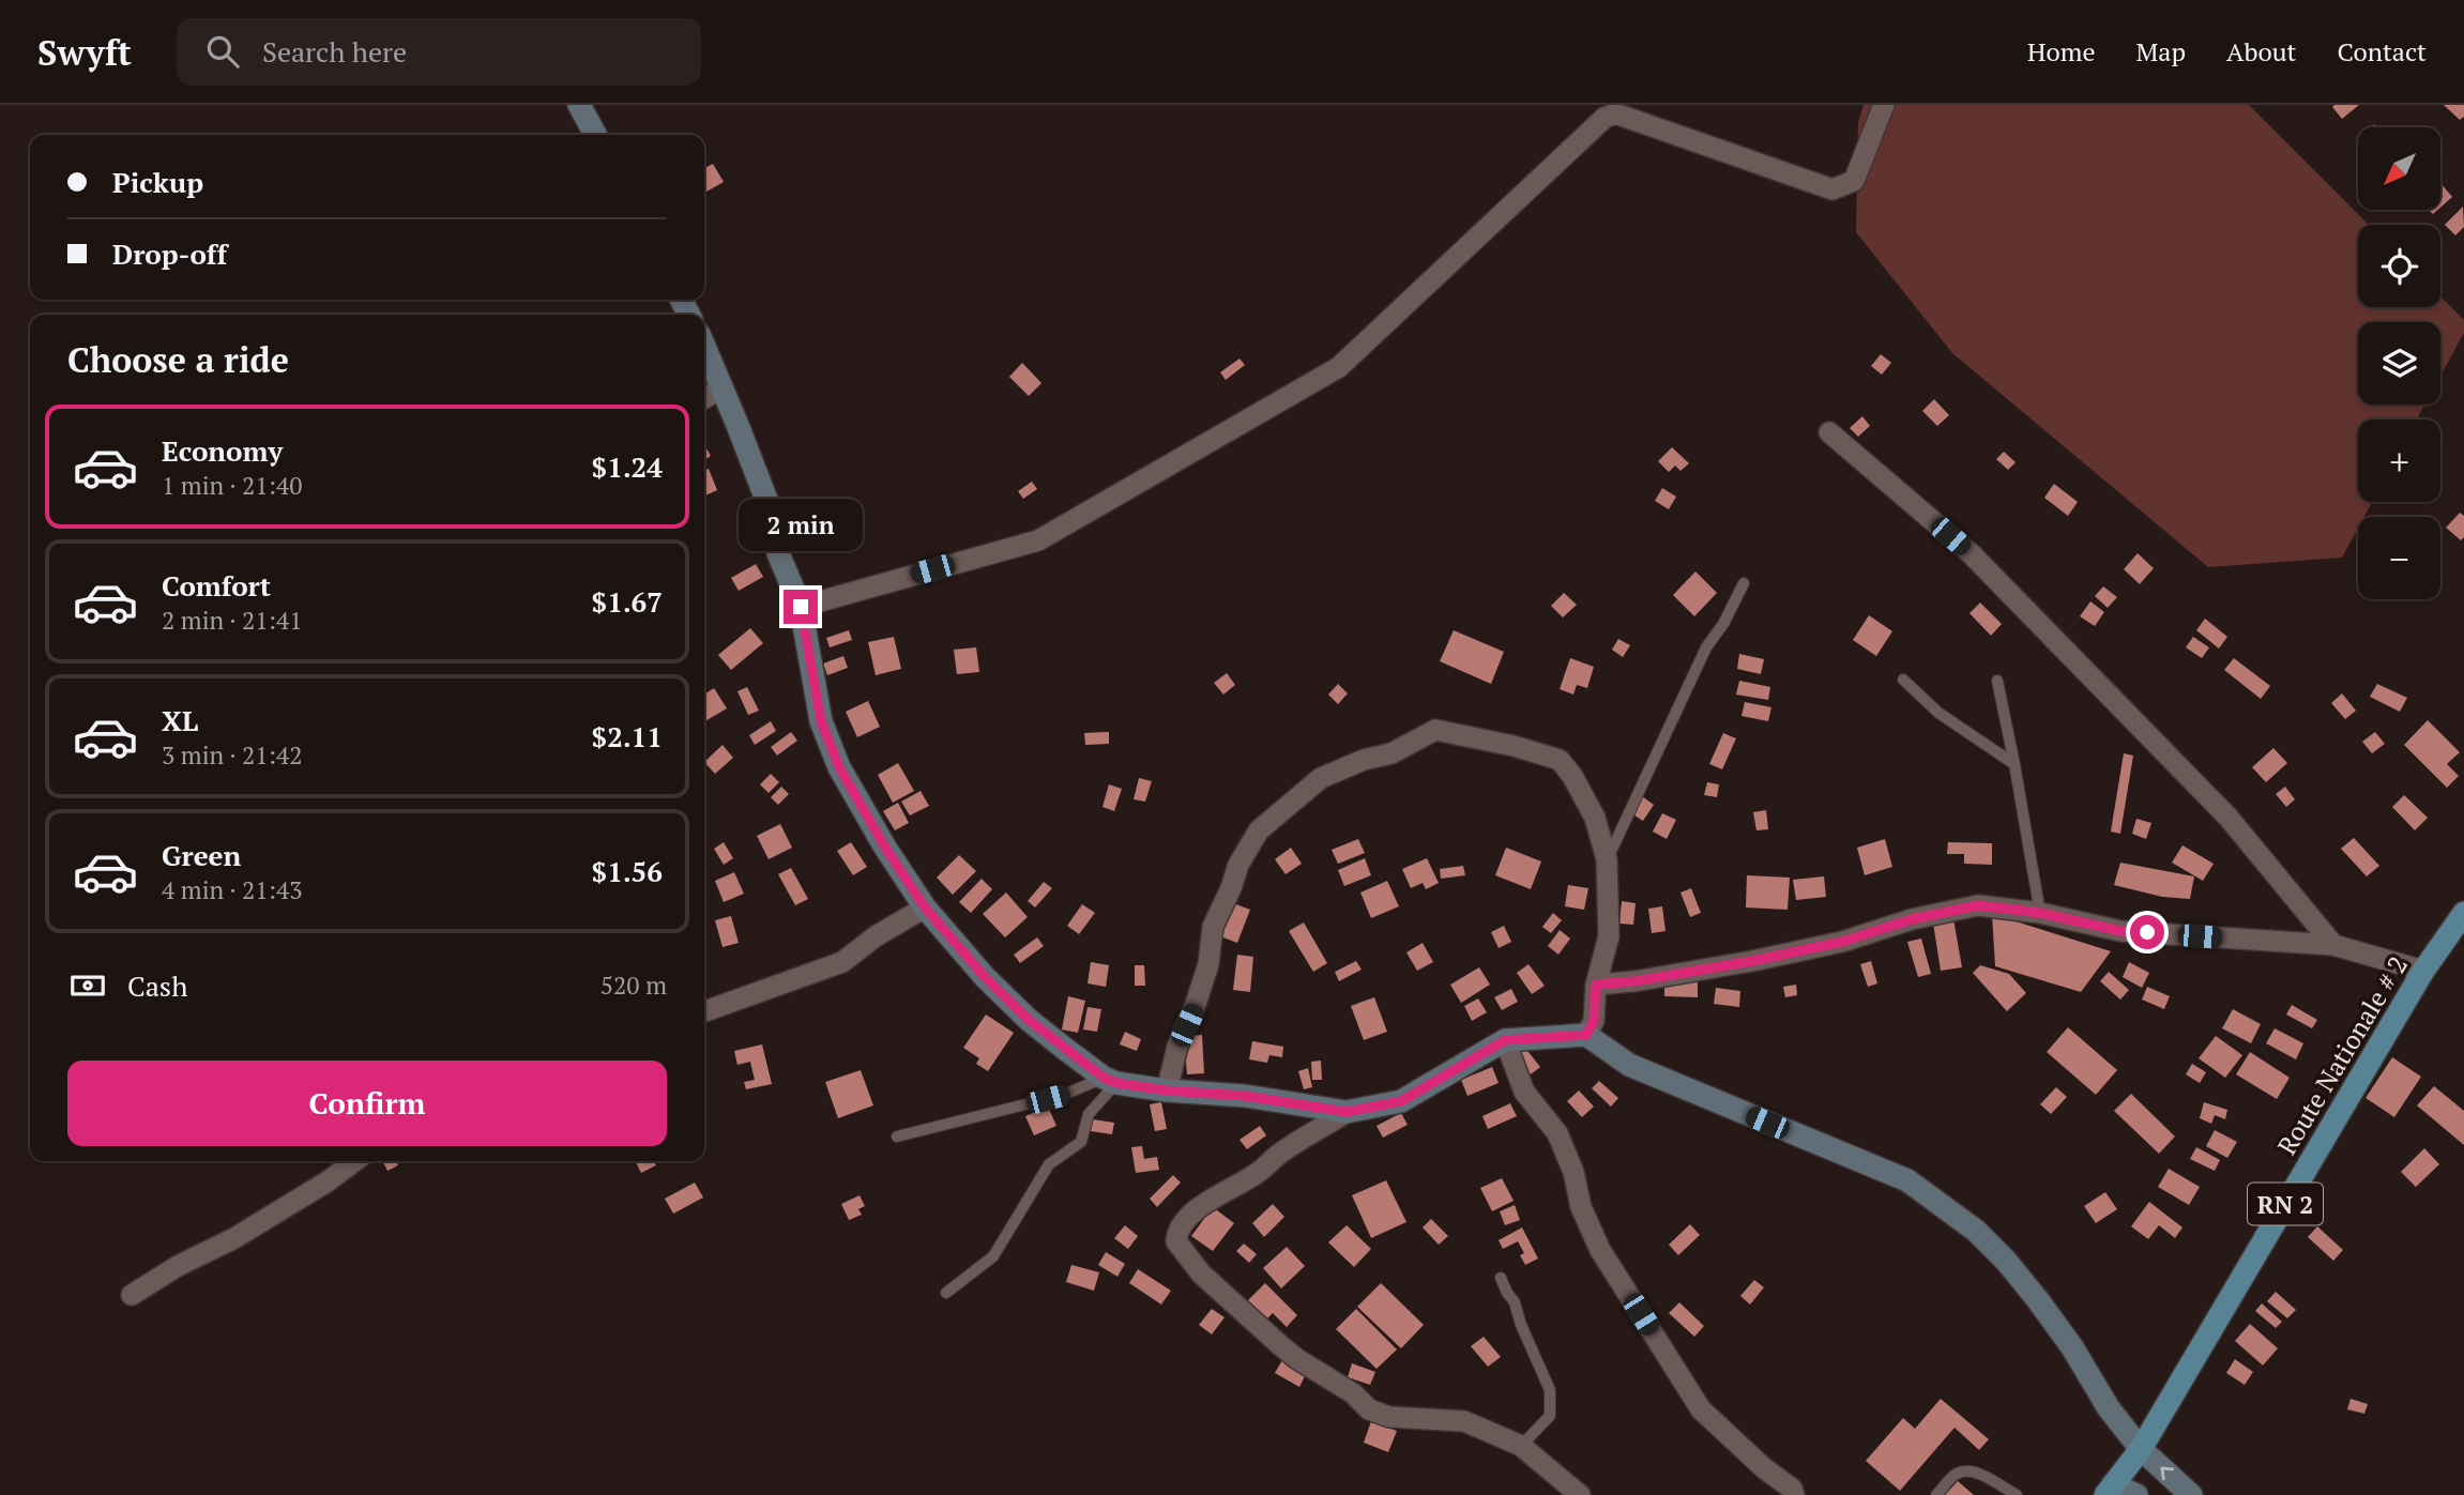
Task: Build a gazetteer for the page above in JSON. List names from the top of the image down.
{
  "streets": {
    "main road": ["Route Nationale # 2", "RN 2"]
  },
  "north": "bottom left",
  "page": {
    "header": "Swyft",
    "search": "Search here",
    "nav": [
      "Home",
      "Map",
      "About",
      "Contact"
    ],
    "map_buttons": ["+", "−"],
    "banner": ["Pickup", "Drop-off"],
    "heading": "Choose a ride",
    "list": [
      {
        "name": "Economy",
        "note": "1 min · 21:40",
        "value": "$1.24"
      },
      {
        "name": "Comfort",
        "note": "2 min · 21:41",
        "value": "$1.67"
      },
      {
        "name": "XL",
        "note": "3 min · 21:42",
        "value": "$2.11"
      },
      {
        "name": "Green",
        "note": "4 min · 21:43",
        "value": "$1.56"
      }
    ],
    "bubble": "2 min",
    "pay": ["Cash", "520 m"],
    "buttons": "Confirm"
  }
}
